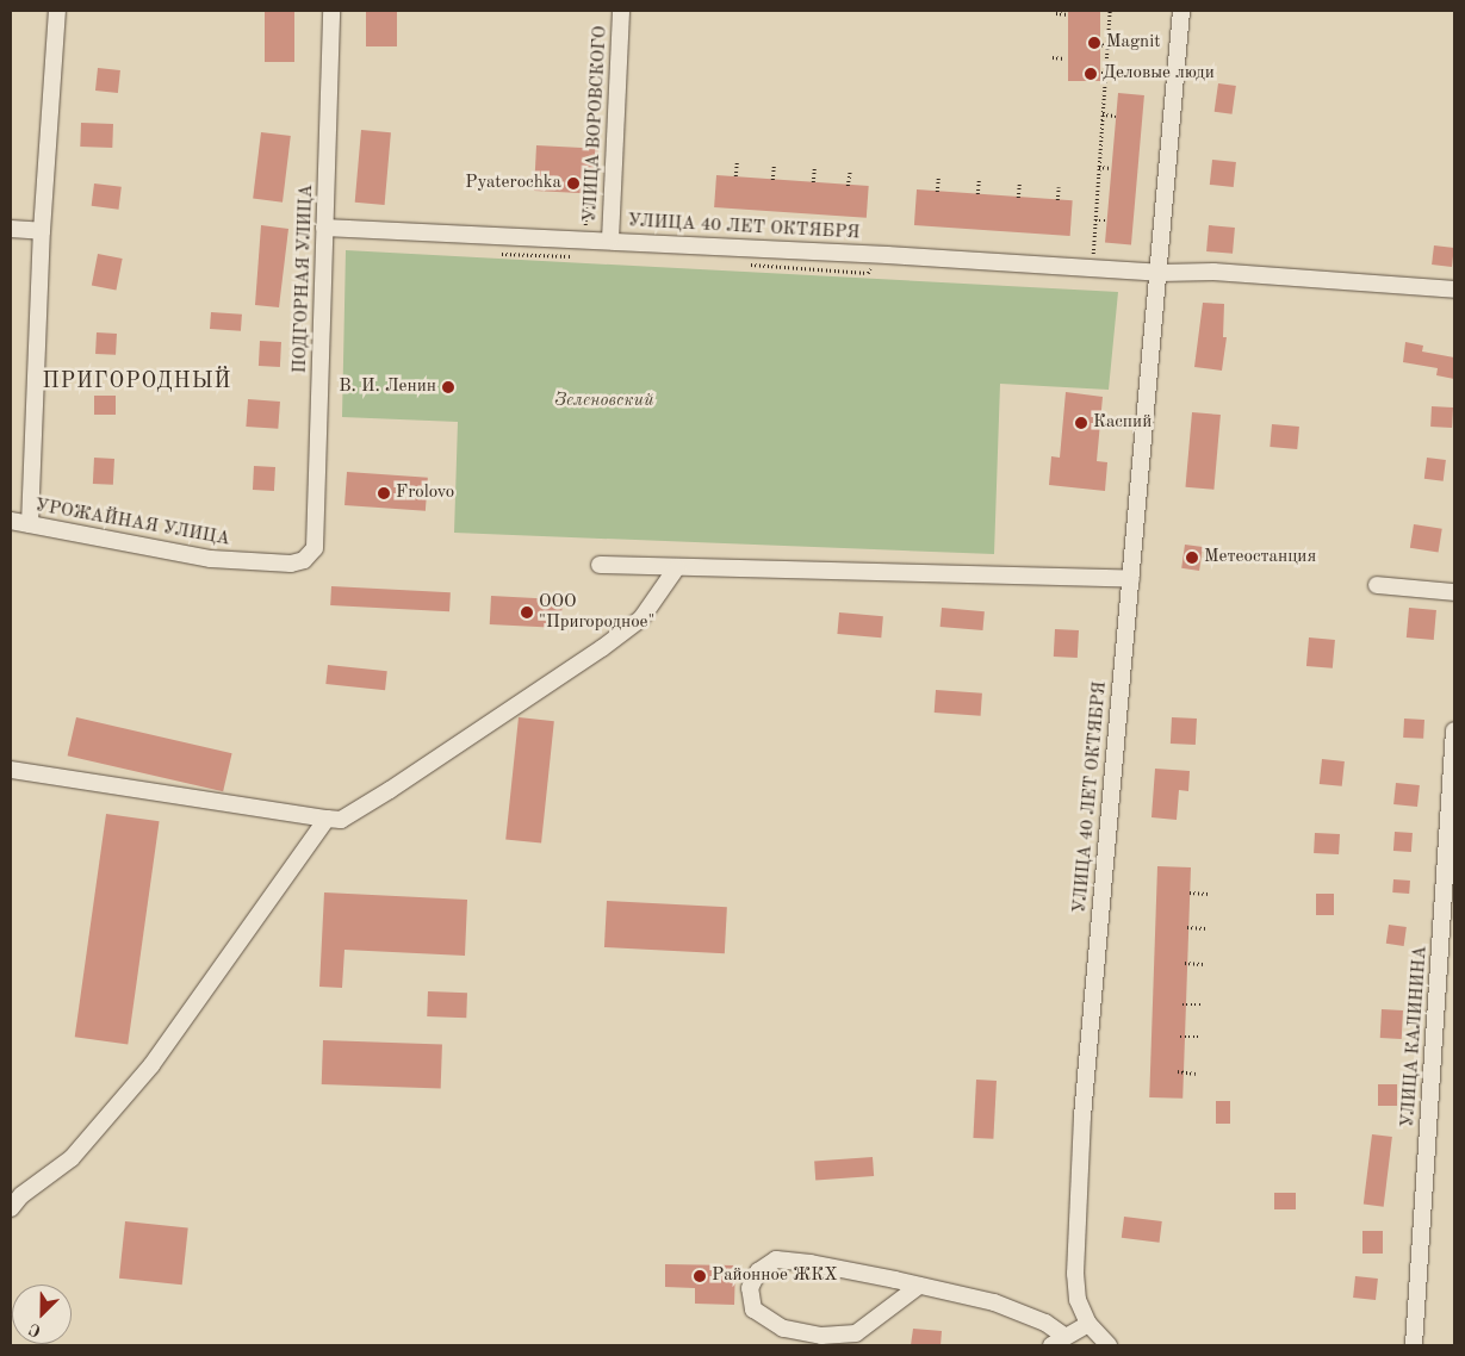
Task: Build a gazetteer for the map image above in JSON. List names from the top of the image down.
{
  "streets": {
    "street": [
      "УЛИЦА ВОРОВСКОГО",
      "УЛИЦА 40 ЛЕТ ОКТЯБРЯ",
      "ПОДГОРНАЯ УЛИЦА",
      "УРОЖАЙНАЯ УЛИЦА",
      "УЛИЦА КАЛИНИНА"
    ]
  },
  "crossings": [
    ["УЛИЦА ВОРОВСКОГО", "УЛИЦА 40 ЛЕТ ОКТЯБРЯ"],
    ["УЛИЦА 40 ЛЕТ ОКТЯБРЯ", "ПОДГОРНАЯ УЛИЦА"],
    ["ПОДГОРНАЯ УЛИЦА", "УРОЖАЙНАЯ УЛИЦА"]
  ],
  "districts": ["ПРИГОРОДНЫЙ"],
  "parks": ["Зеленовский"],
  "places": [
    "Magnit",
    "Деловые люди",
    "Pyaterochka",
    "В. И. Ленин",
    "Каспий",
    "Frolovo",
    "Метеостанция",
    "ООО \"Пригородное\"",
    "Районное ЖКХ"
  ],
  "north": "bottom left"
}
